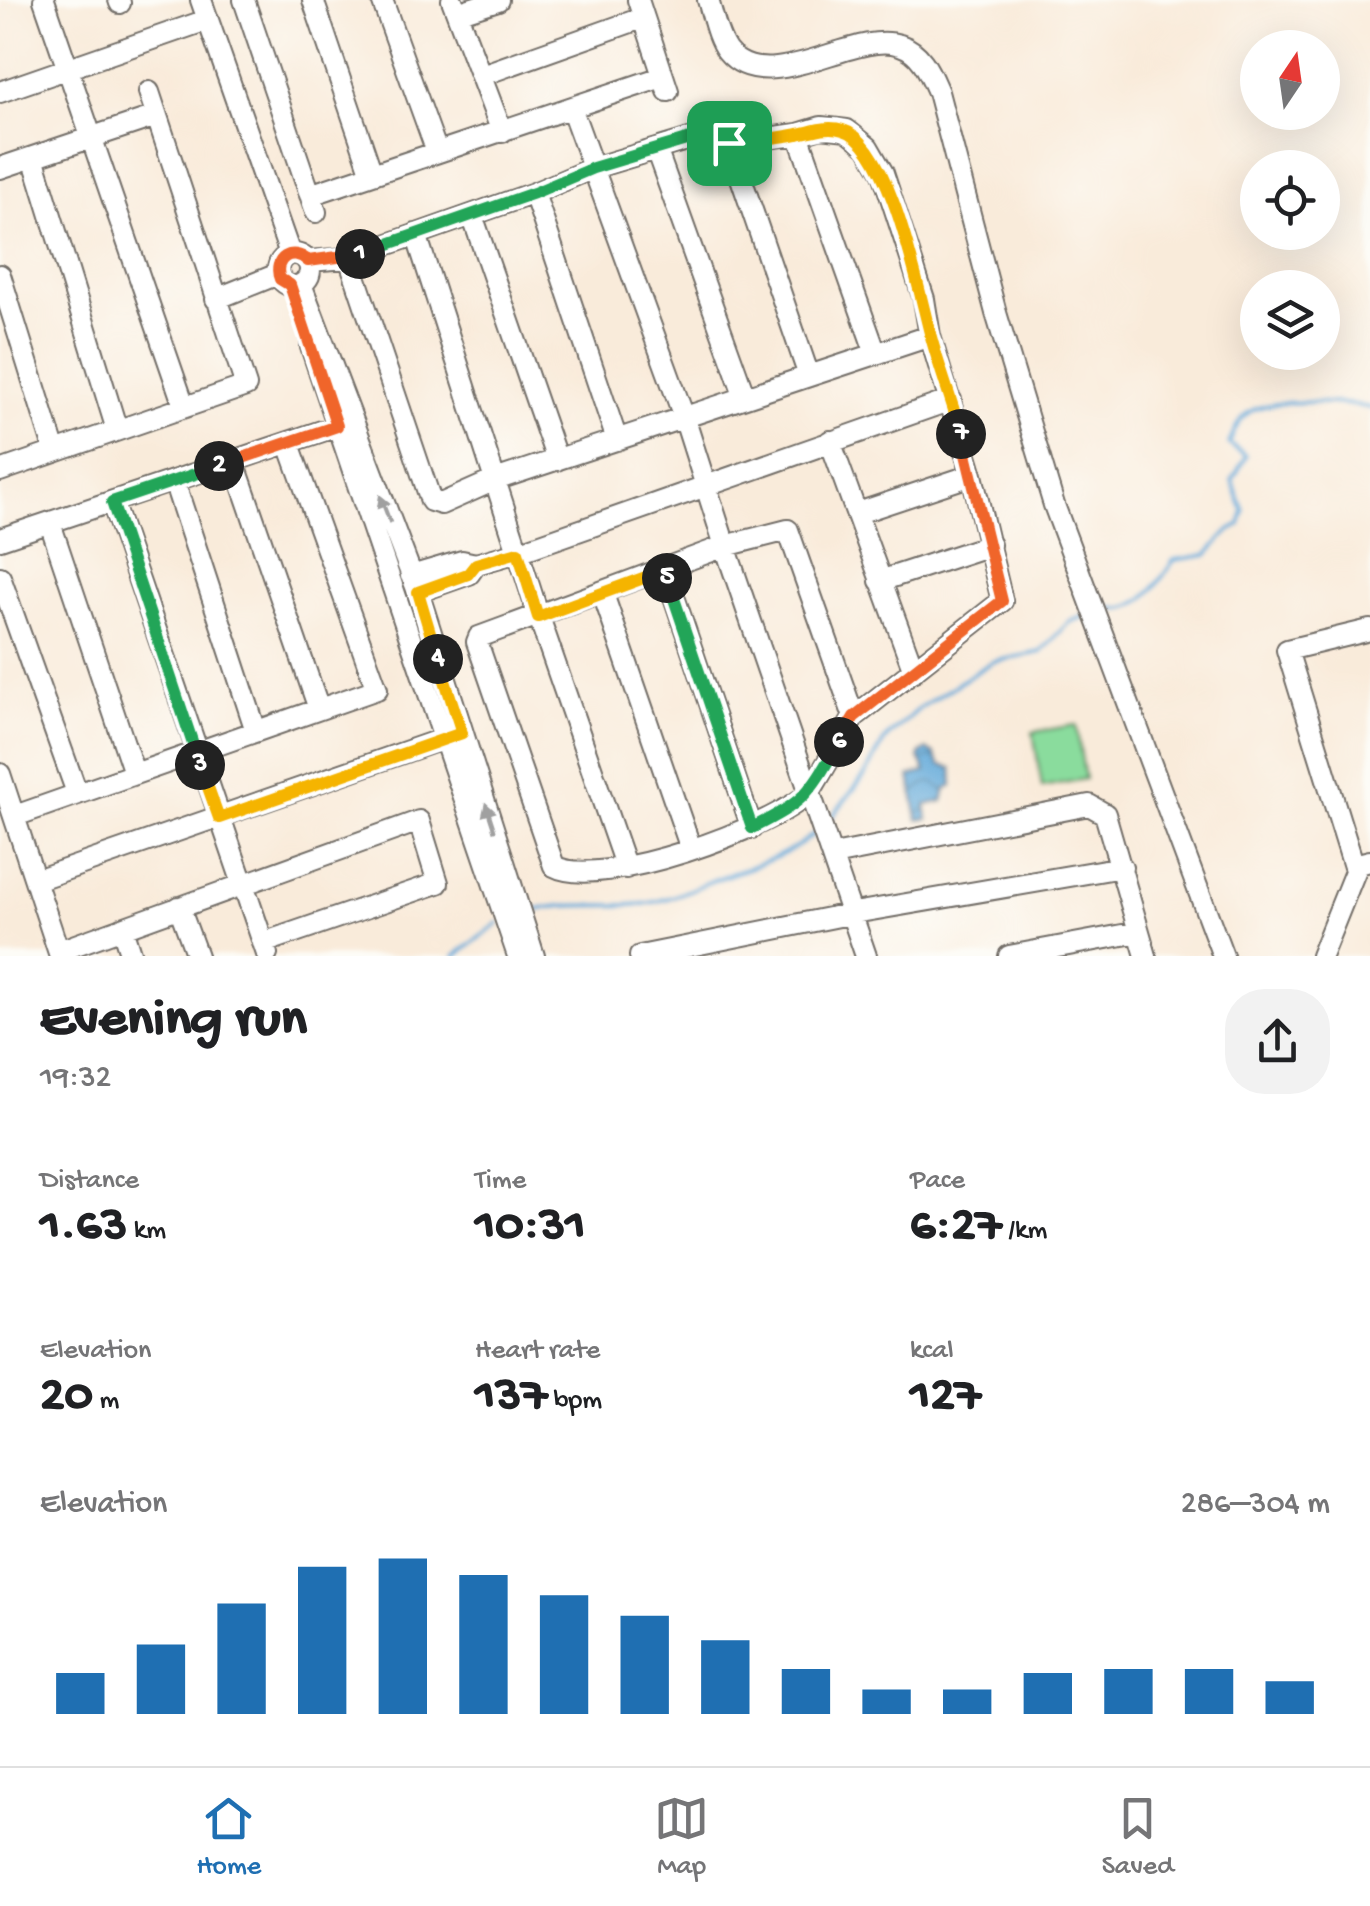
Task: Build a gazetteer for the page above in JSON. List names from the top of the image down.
{
  "north": "top",
  "page": {
    "pins": [
      "1",
      "7",
      "2",
      "5",
      "4",
      "6",
      "3"
    ],
    "heading": ["Evening run", "19:32"],
    "stats": [
      ["Distance", "1.63 km"],
      ["Time", "10:31"],
      ["Pace", "6:27 /km"],
      ["Elevation", "20 m"],
      ["Heart rate", "137 bpm"],
      ["kcal", "127"]
    ],
    "chart": ["Elevation", "286–304 m"],
    "tabs": ["Home", "Map", "Saved"]
  }
}
